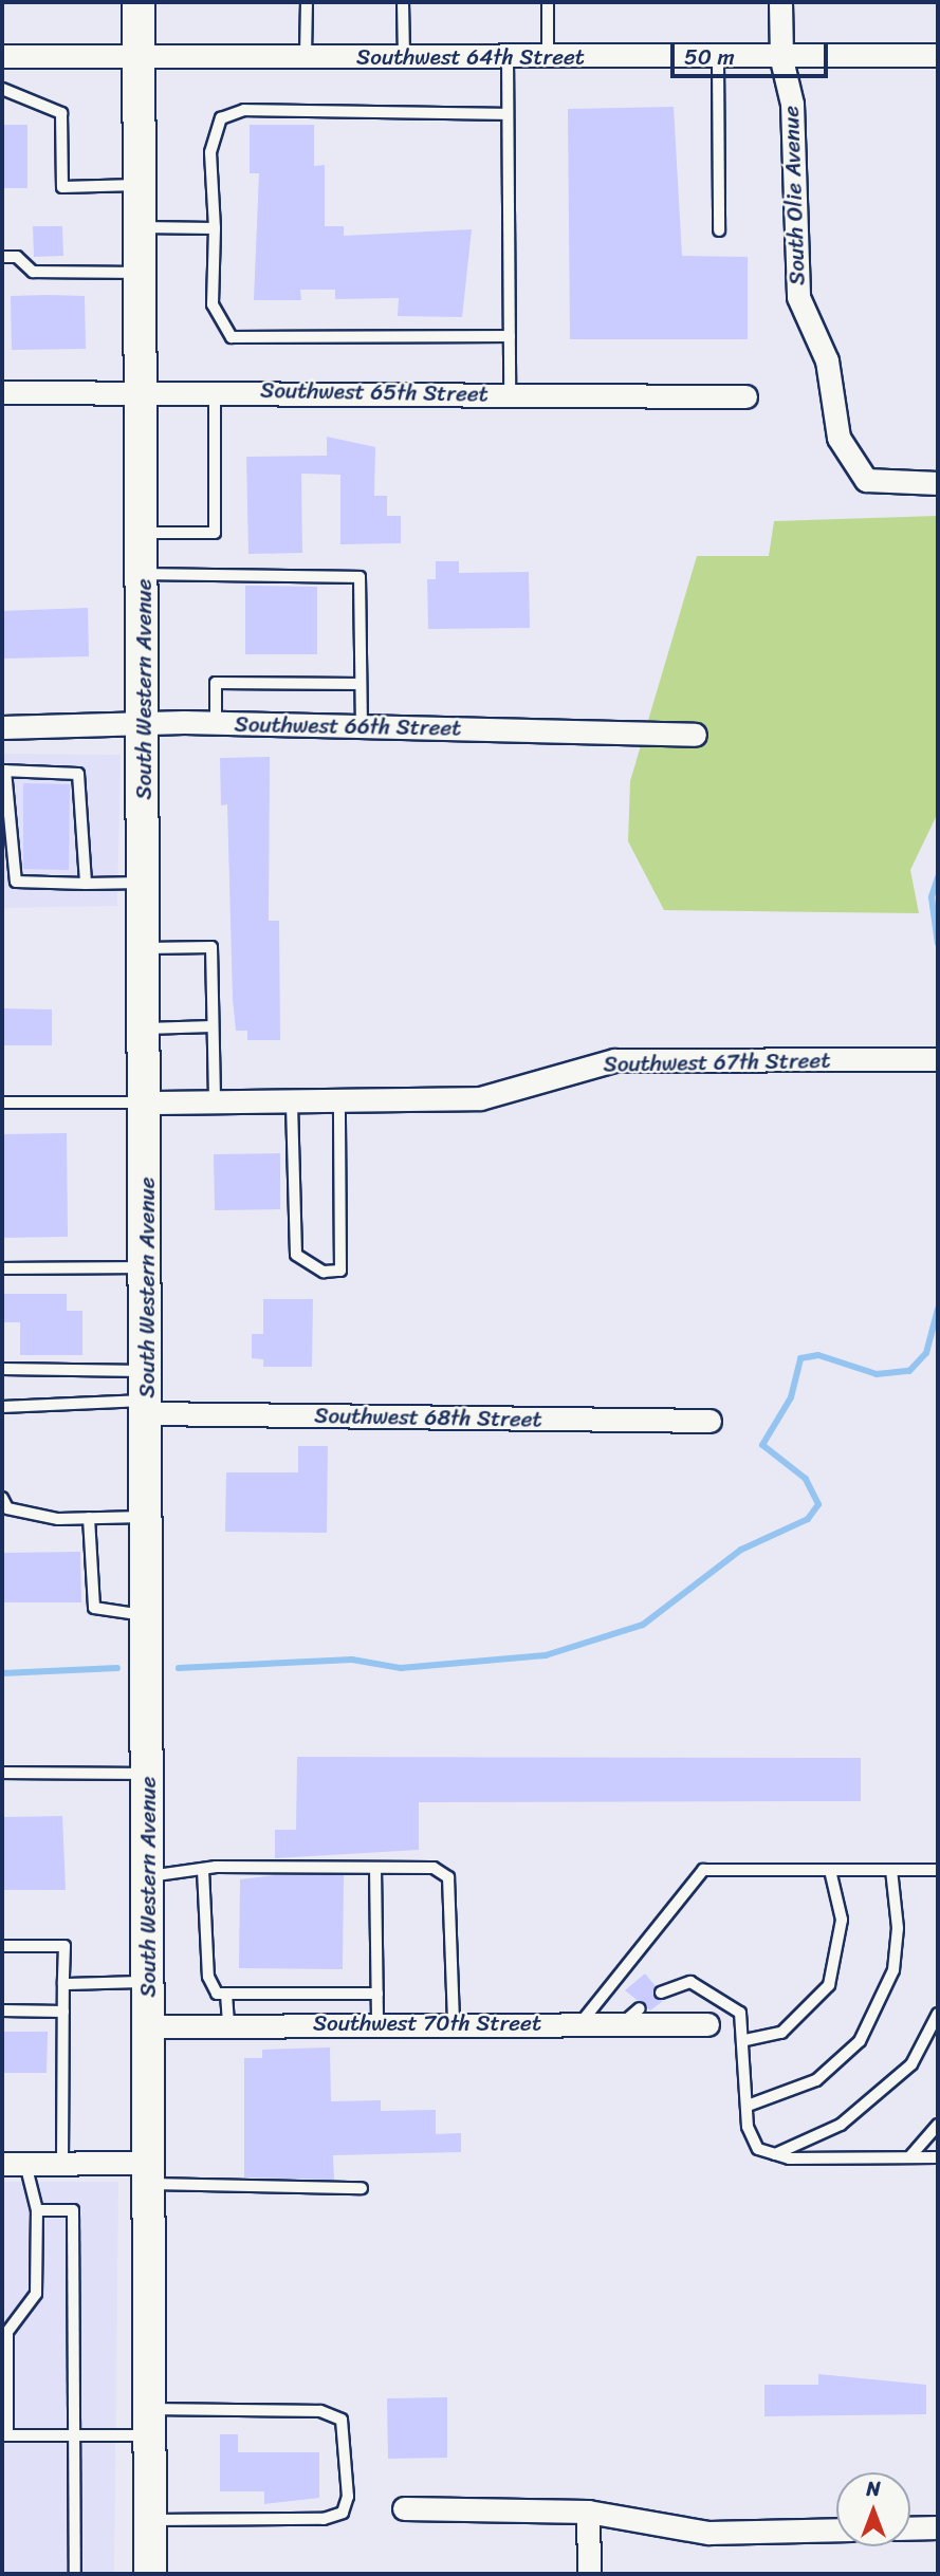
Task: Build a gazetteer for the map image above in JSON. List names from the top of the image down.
{
  "streets": {
    "main road": ["South Western Avenue"],
    "street": [
      "Southwest 64th Street",
      "South Olie Avenue",
      "Southwest 65th Street",
      "Southwest 66th Street",
      "Southwest 67th Street",
      "Southwest 68th Street",
      "Southwest 70th Street"
    ]
  },
  "crossings": [
    ["Southwest 64th Street", "South Olie Avenue"],
    ["Southwest 64th Street", "South Western Avenue"],
    ["Southwest 65th Street", "South Western Avenue"],
    ["South Western Avenue", "Southwest 66th Street"],
    ["South Western Avenue", "Southwest 67th Street"],
    ["South Western Avenue", "Southwest 68th Street"],
    ["South Western Avenue", "Southwest 70th Street"]
  ],
  "scale_bar": "50 m",
  "north": "top"
}
